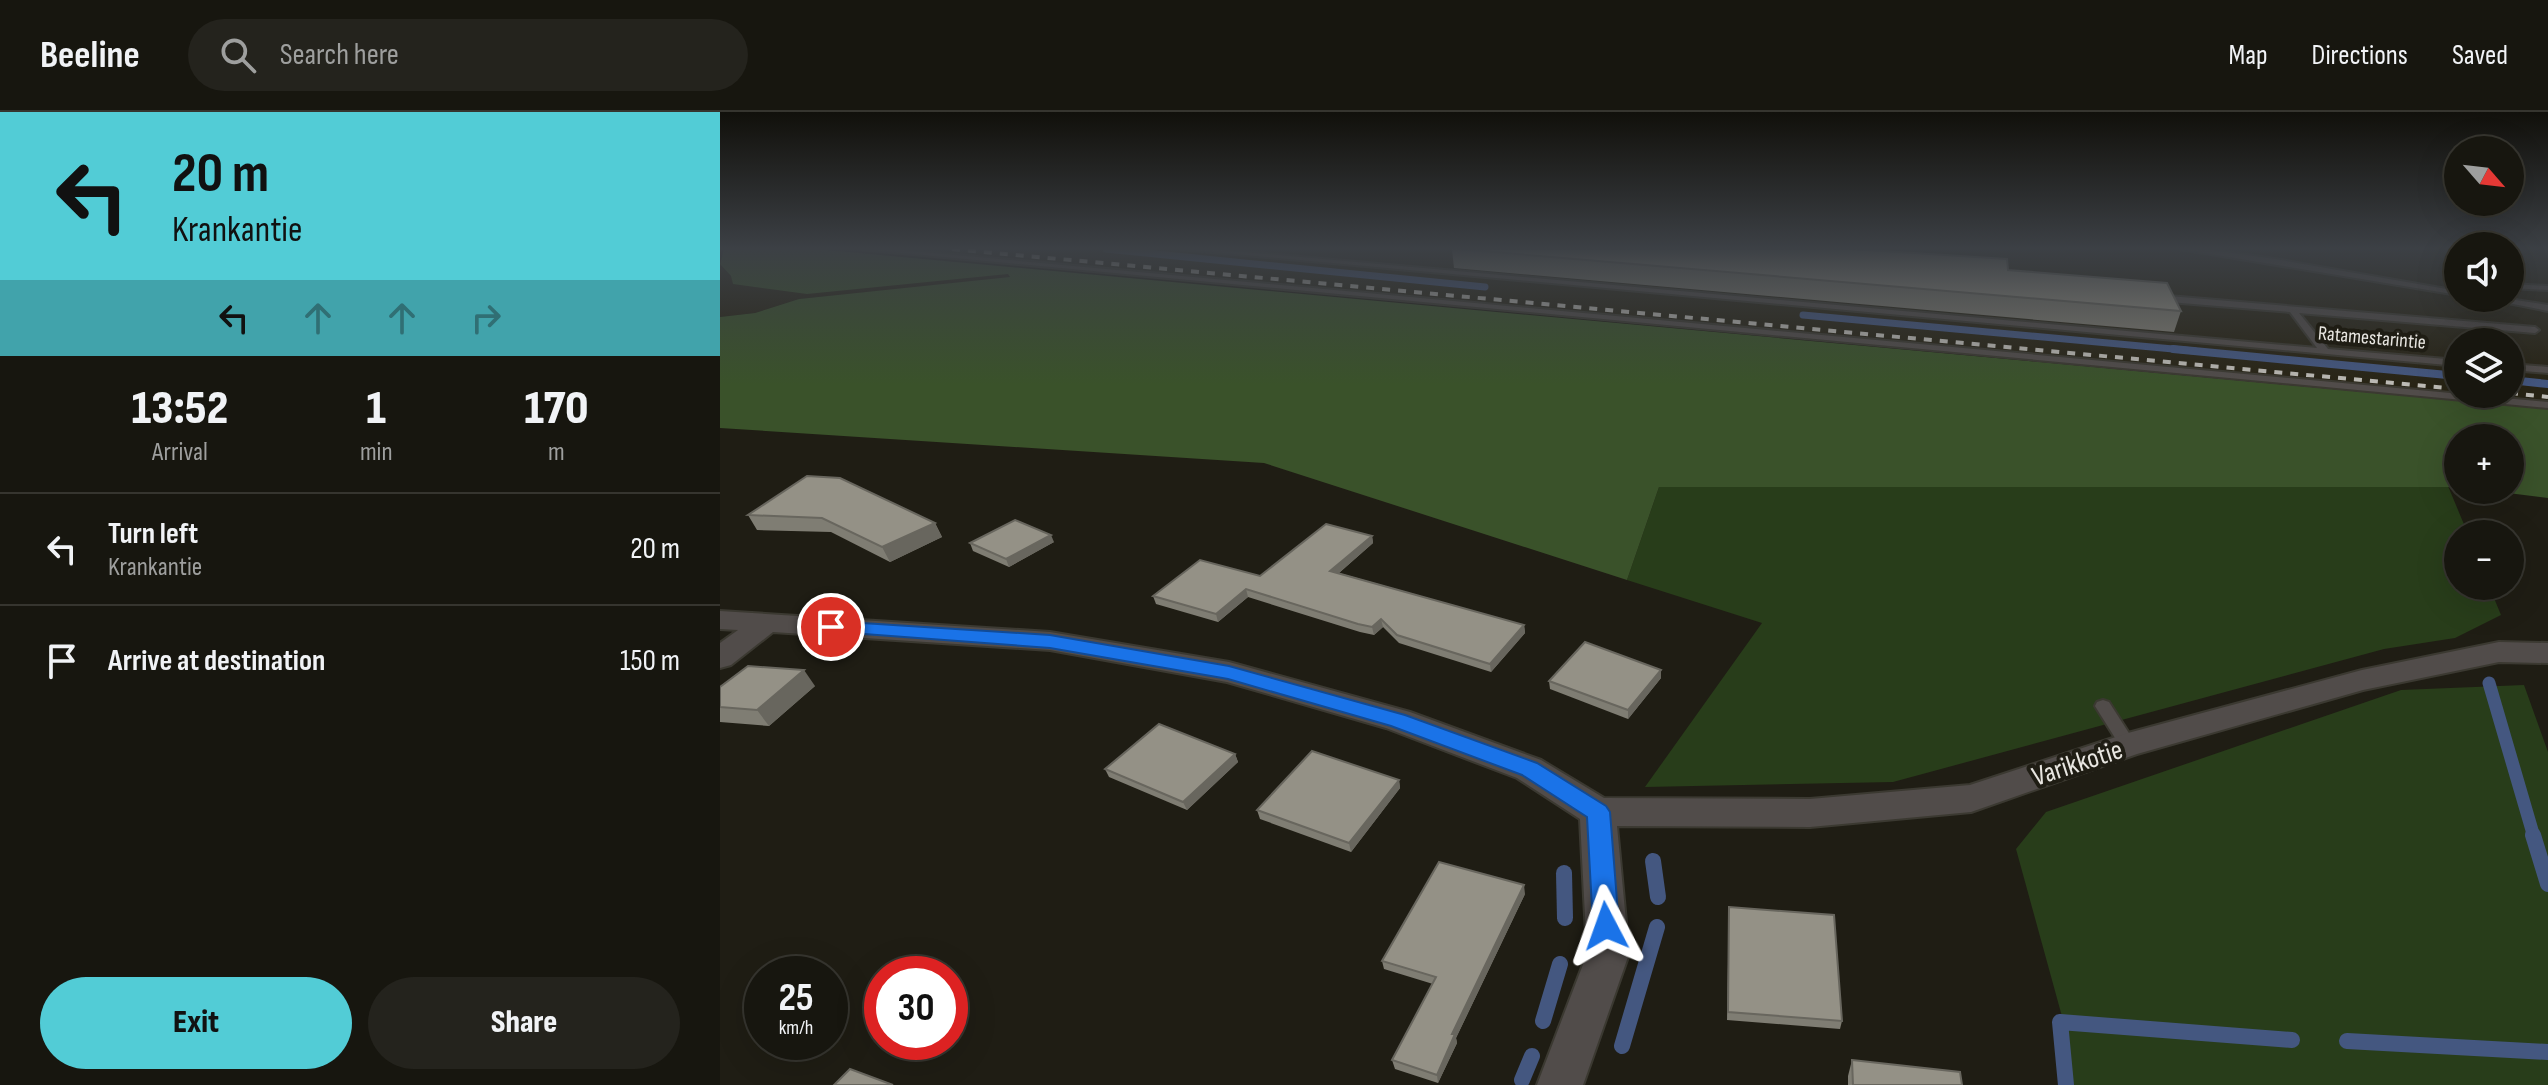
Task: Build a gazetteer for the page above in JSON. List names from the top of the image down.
{
  "streets": {
    "street": ["Varikkotie"],
    "lane": ["Ratamestarintie"]
  },
  "north": "bottom right",
  "page": {
    "header": "Beeline",
    "search": "Search here",
    "nav": ["Map", "Directions", "Saved"],
    "turn": ["20 m", "Krankantie"],
    "map_buttons": ["+", "−"],
    "eta": [
      "13:52",
      "Arrival",
      "1",
      "min",
      "170",
      "m"
    ],
    "list": [
      {
        "name": "Turn left",
        "note": "Krankantie",
        "value": "20 m"
      },
      {
        "name": "Arrive at destination",
        "value": "150 m"
      }
    ],
    "speed": "25 km/h",
    "limit": "30",
    "buttons": ["Exit", "Share"]
  }
}
